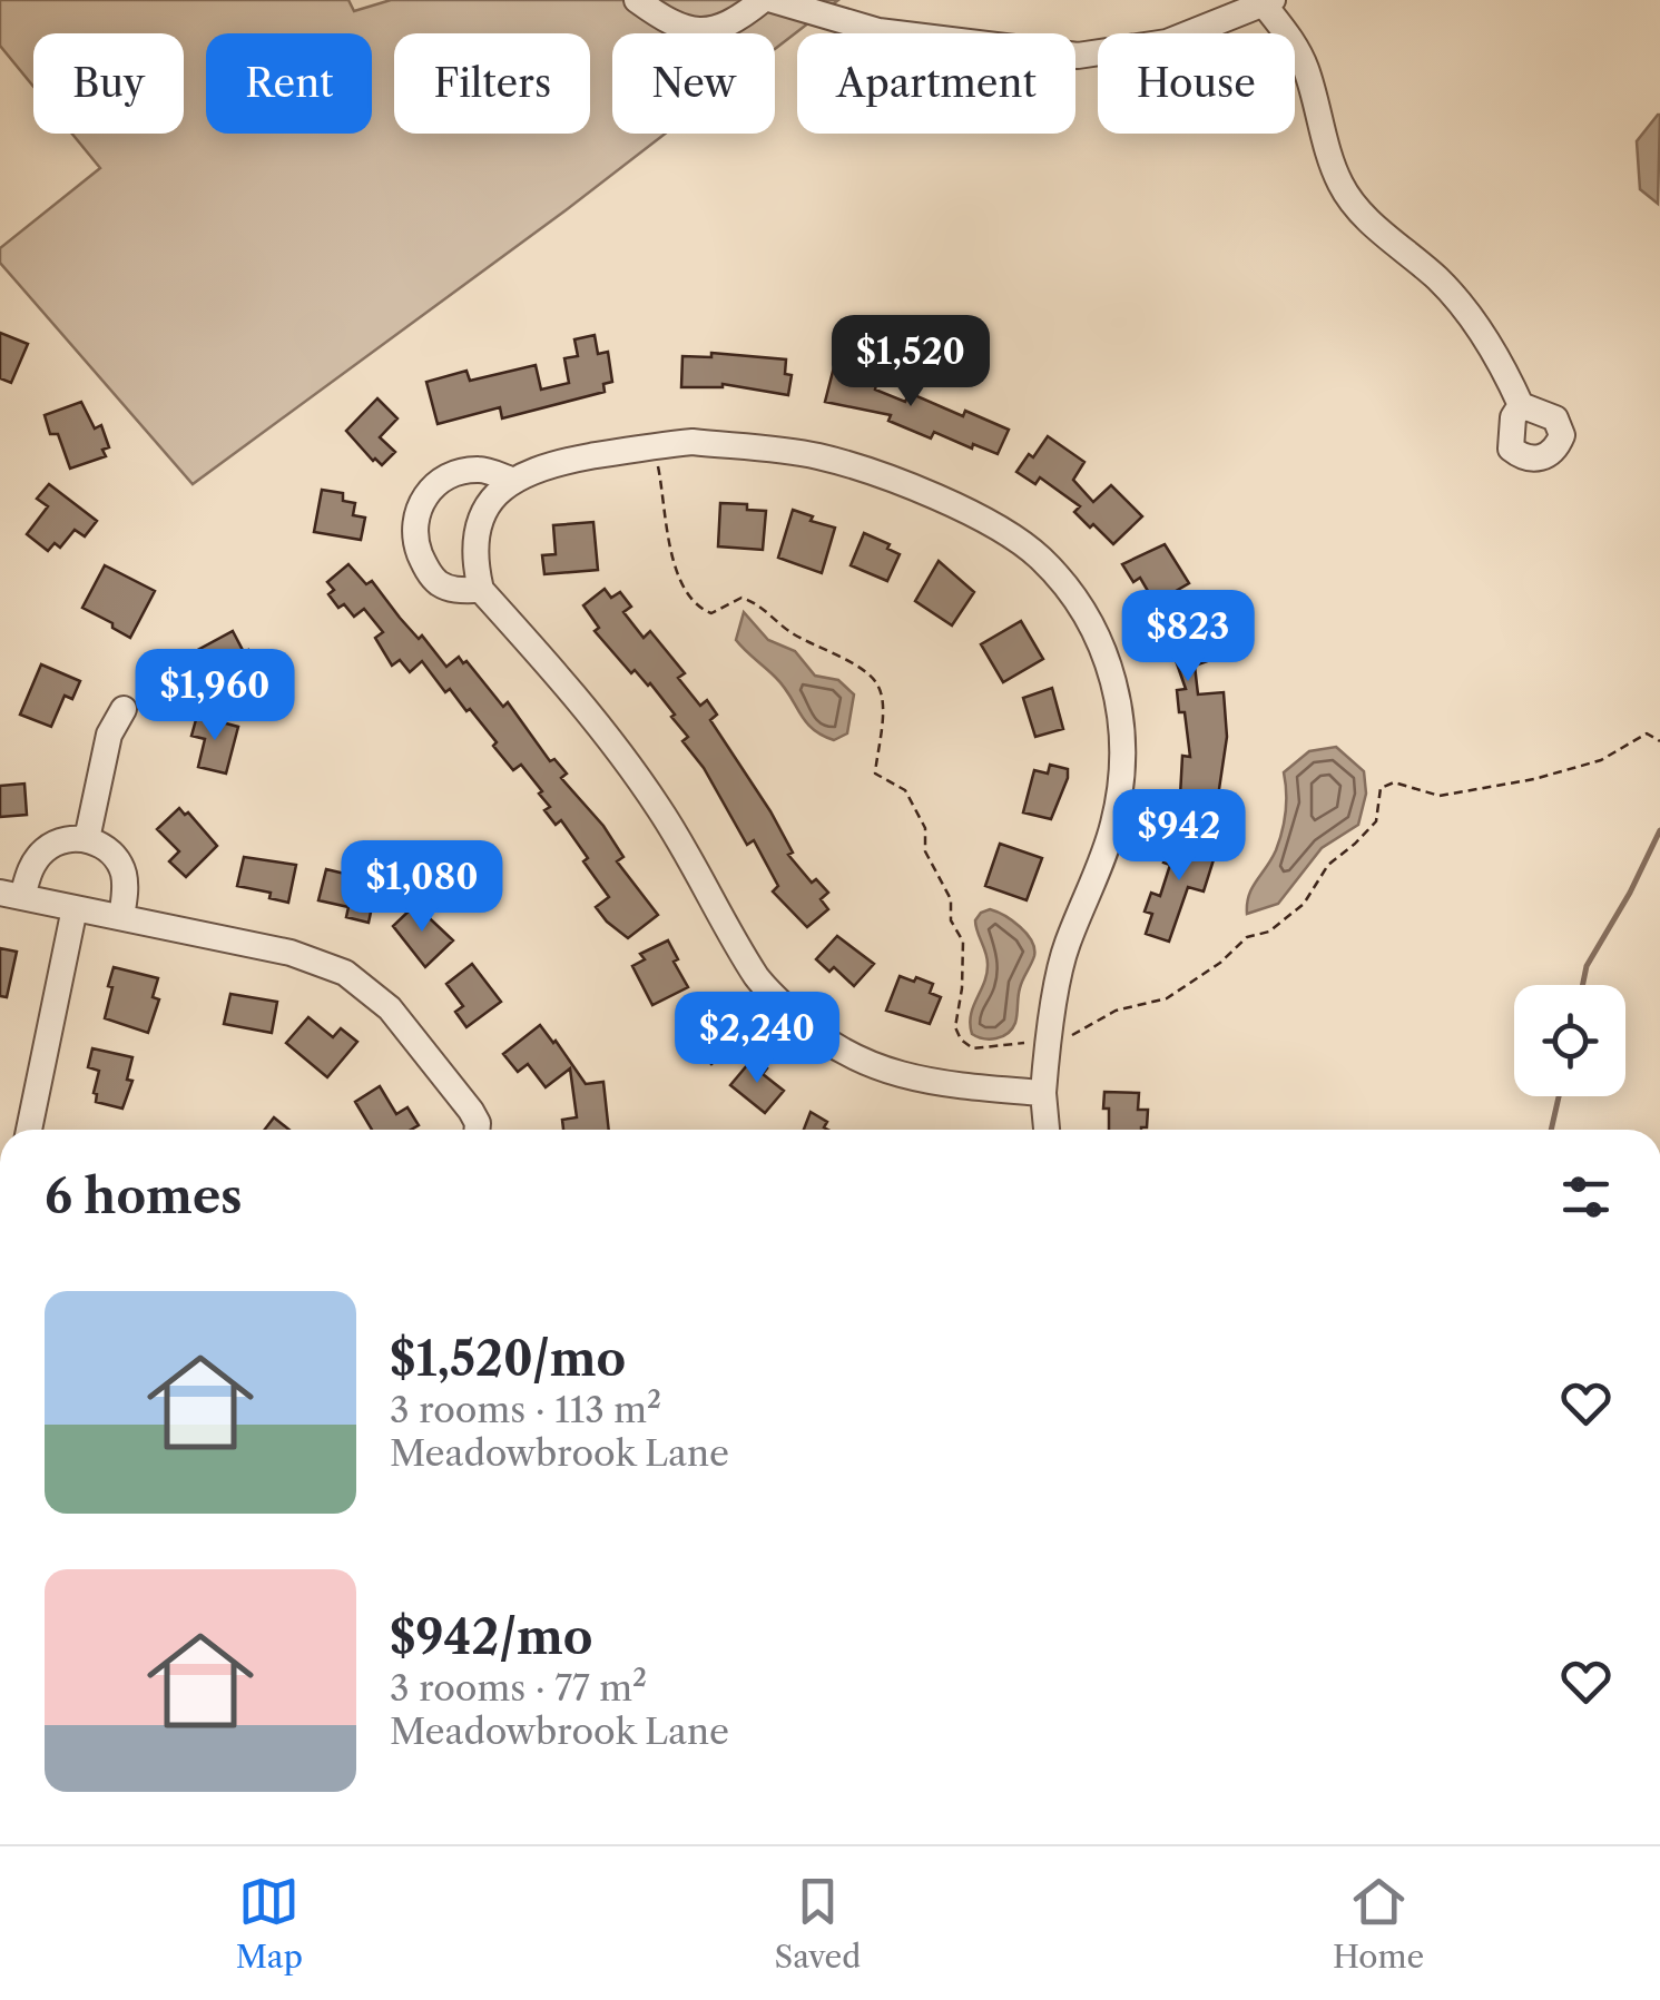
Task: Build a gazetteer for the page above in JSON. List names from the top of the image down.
{
  "page": {
    "chip": [
      "Buy",
      "Rent",
      "Filters",
      "New",
      "Apartment",
      "House"
    ],
    "price": [
      "$1,520",
      "$823",
      "$1,960",
      "$942",
      "$1,080",
      "$2,240"
    ],
    "heading": "6 homes",
    "list": [
      {
        "name": "$1,520/mo",
        "note": "3 rooms · 113 m² · Meadowbrook Lane"
      },
      {
        "name": "$942/mo",
        "note": "3 rooms · 77 m² · Meadowbrook Lane"
      }
    ],
    "tabs": ["Map", "Saved", "Home"]
  }
}
